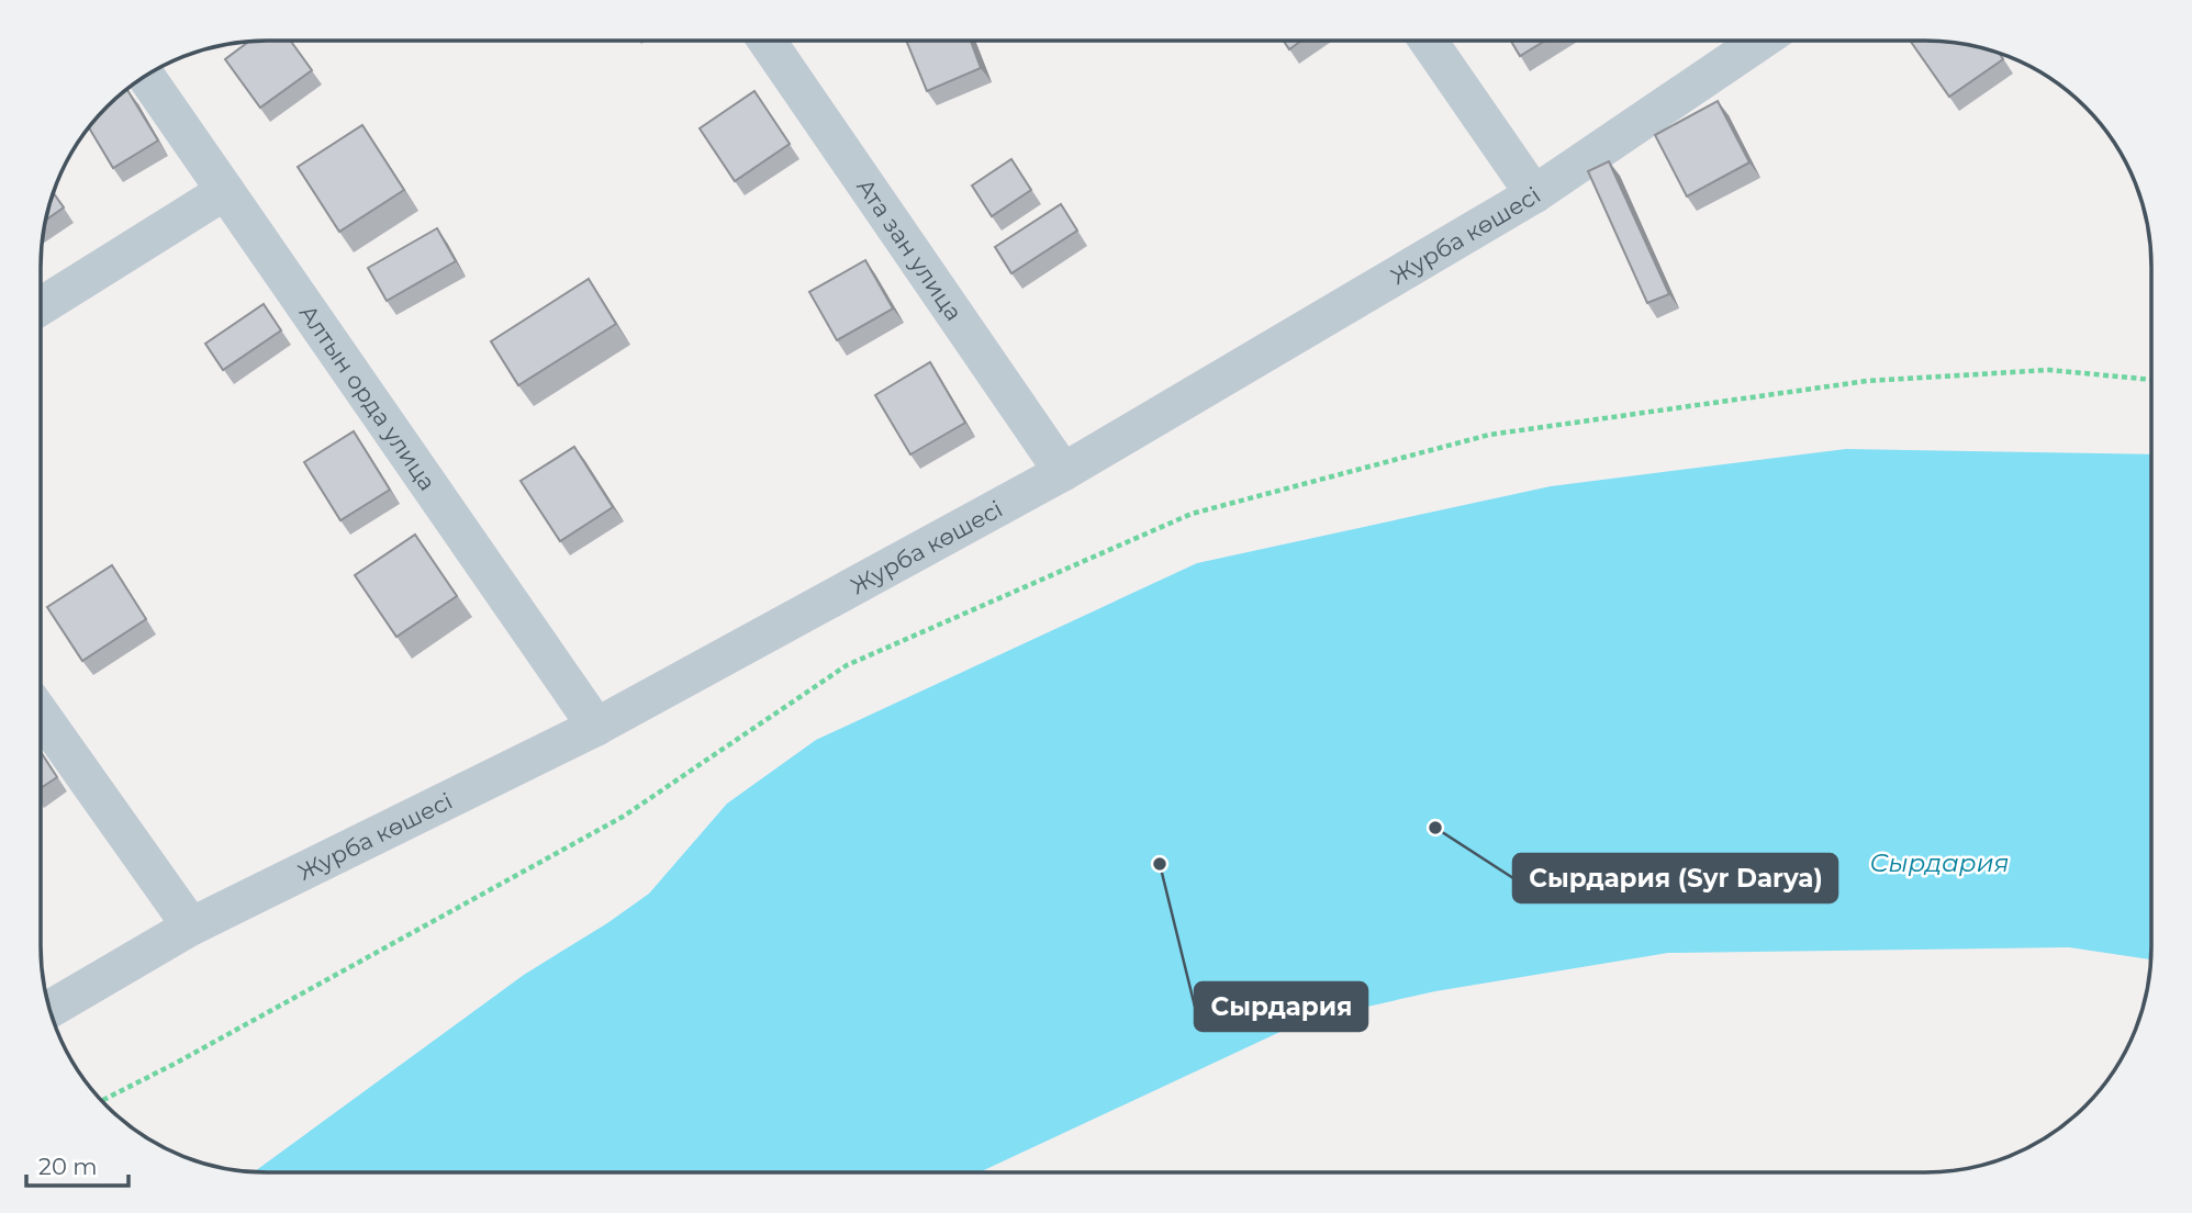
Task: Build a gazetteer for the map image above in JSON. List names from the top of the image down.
{
  "streets": {
    "street": ["Журба көшесі", "Ата зан улица", "Алтын орда улица"]
  },
  "crossings": [
    ["Журба көшесі", "Ата зан улица"],
    ["Журба көшесі", "Алтын орда улица"]
  ],
  "water": ["Сырдария"],
  "places": ["Сырдария (Syr Darya)", "Сырдария"],
  "scale_bar": "20 m"
}
